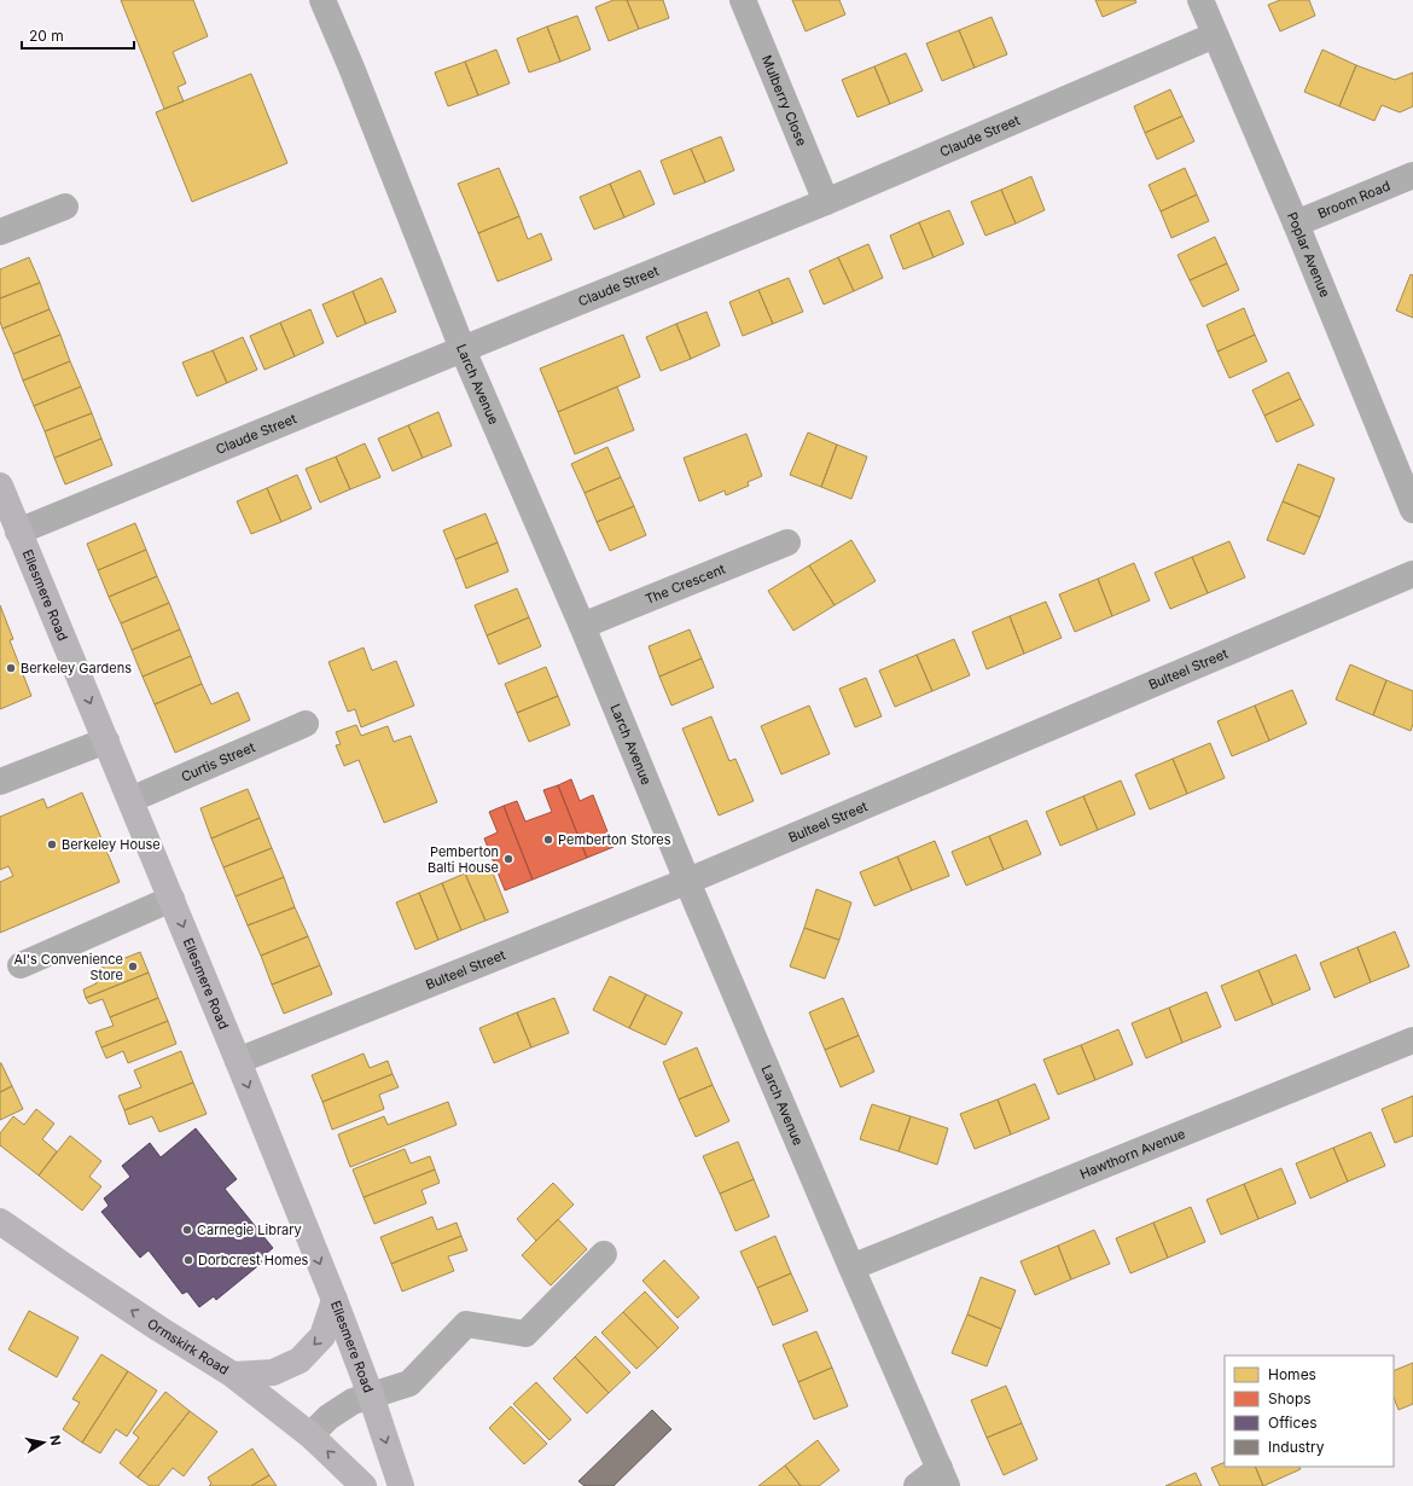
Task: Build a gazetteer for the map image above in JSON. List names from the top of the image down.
{
  "streets": {
    "highway": ["Ellesmere Road", "Ormskirk Road"],
    "street": [
      "Mulberry Close",
      "Claude Street",
      "Broom Road",
      "Poplar Avenue",
      "Larch Avenue",
      "The Crescent",
      "Bulteel Street",
      "Curtis Street",
      "Hawthorn Avenue"
    ]
  },
  "crossings": [
    ["Mulberry Close", "Claude Street"],
    ["Claude Street", "Poplar Avenue"],
    ["Claude Street", "Larch Avenue"],
    ["Claude Street", "Ellesmere Road"],
    ["Broom Road", "Poplar Avenue"],
    ["Larch Avenue", "The Crescent"],
    ["Larch Avenue", "Bulteel Street"],
    ["Larch Avenue", "Hawthorn Avenue"],
    ["Ellesmere Road", "Bulteel Street"],
    ["Ellesmere Road", "Curtis Street"]
  ],
  "one_way": ["Ellesmere Road", "Ormskirk Road"],
  "places": [
    "Berkeley Gardens",
    "Pemberton Stores",
    "Berkeley House",
    "Pemberton Balti House",
    "Al's Convenience Store",
    "Carnegie Library",
    "Dorbcrest Homes"
  ],
  "legend": [
    "Homes",
    "Shops",
    "Offices",
    "Industry"
  ],
  "scale_bar": "20 m",
  "north": "right"
}
